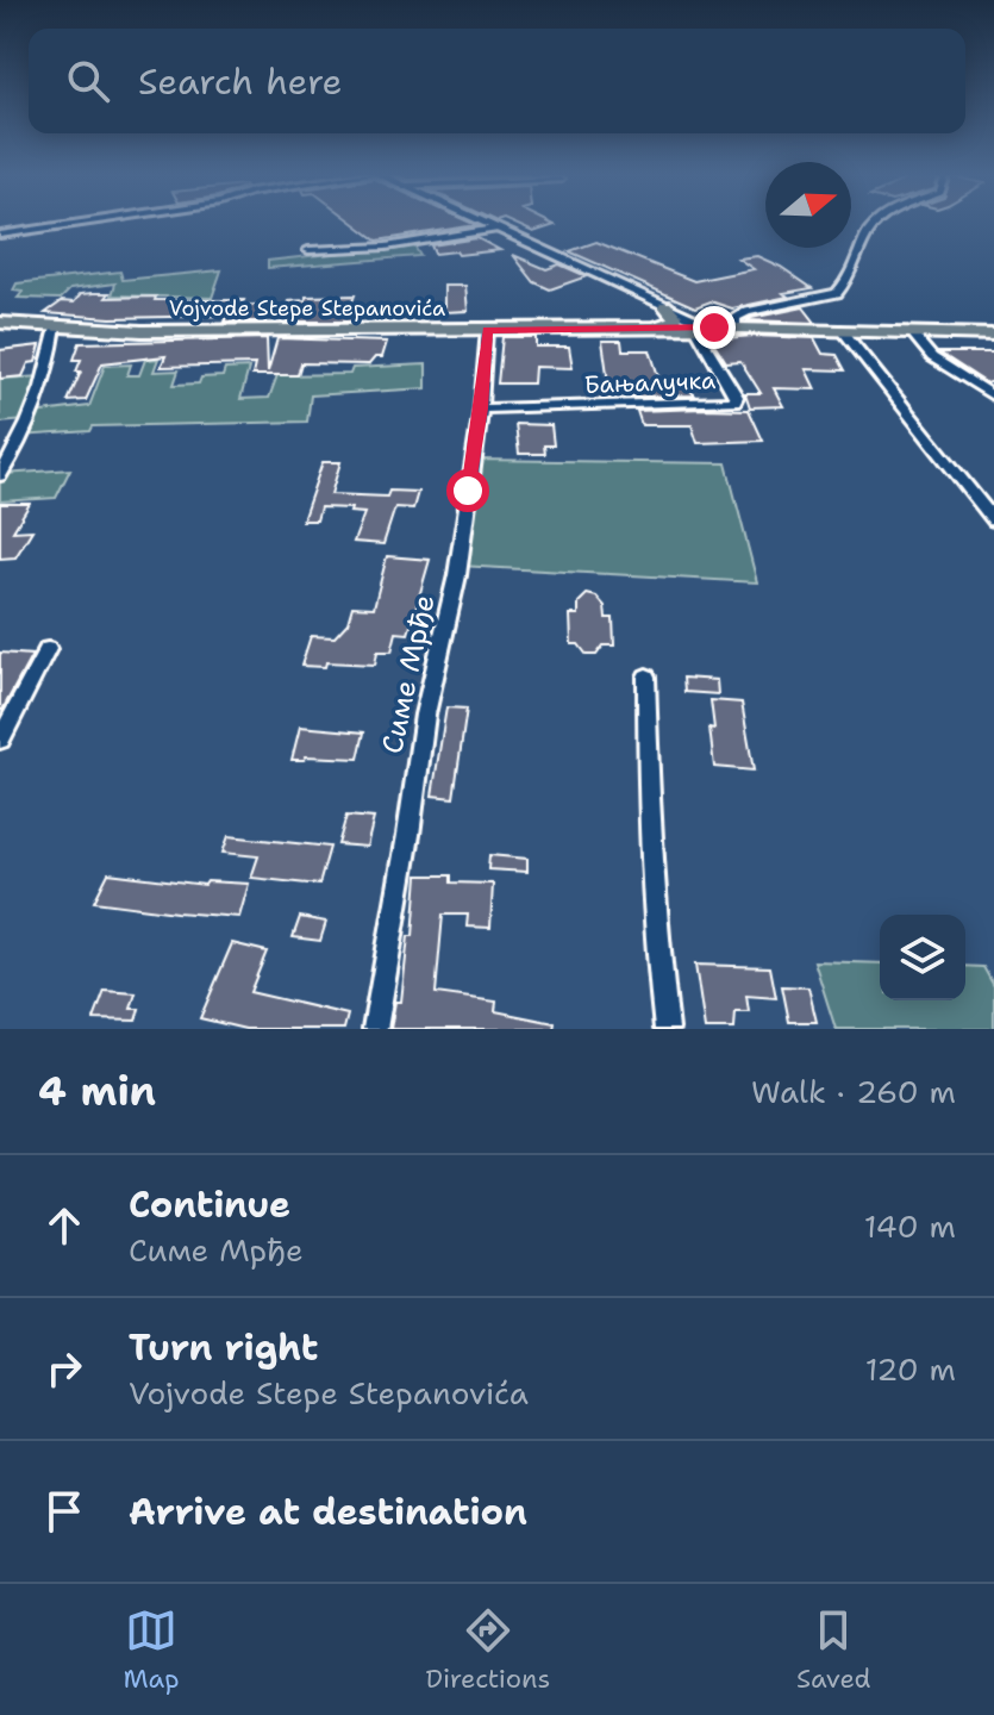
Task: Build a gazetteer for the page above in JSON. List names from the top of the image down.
{
  "streets": {
    "main road": ["Vojvode Stepe Stepanovića"],
    "street": ["Бањалучка", "Симе Мрђе"]
  },
  "crossings": [
    ["Vojvode Stepe Stepanovića", "Бањалучка"],
    ["Vojvode Stepe Stepanovića", "Симе Мрђе"],
    ["Бањалучка", "Симе Мрђе"]
  ],
  "north": "right",
  "page": {
    "search": "Search here",
    "heading": ["4 min", "Walk · 260 m"],
    "list": [
      ["Continue", "Симе Мрђе", "140 m"],
      ["Turn right", "Vojvode Stepe Stepanovića", "120 m"],
      "Arrive at destination"
    ],
    "nav": ["Map", "Directions", "Saved"]
  }
}
